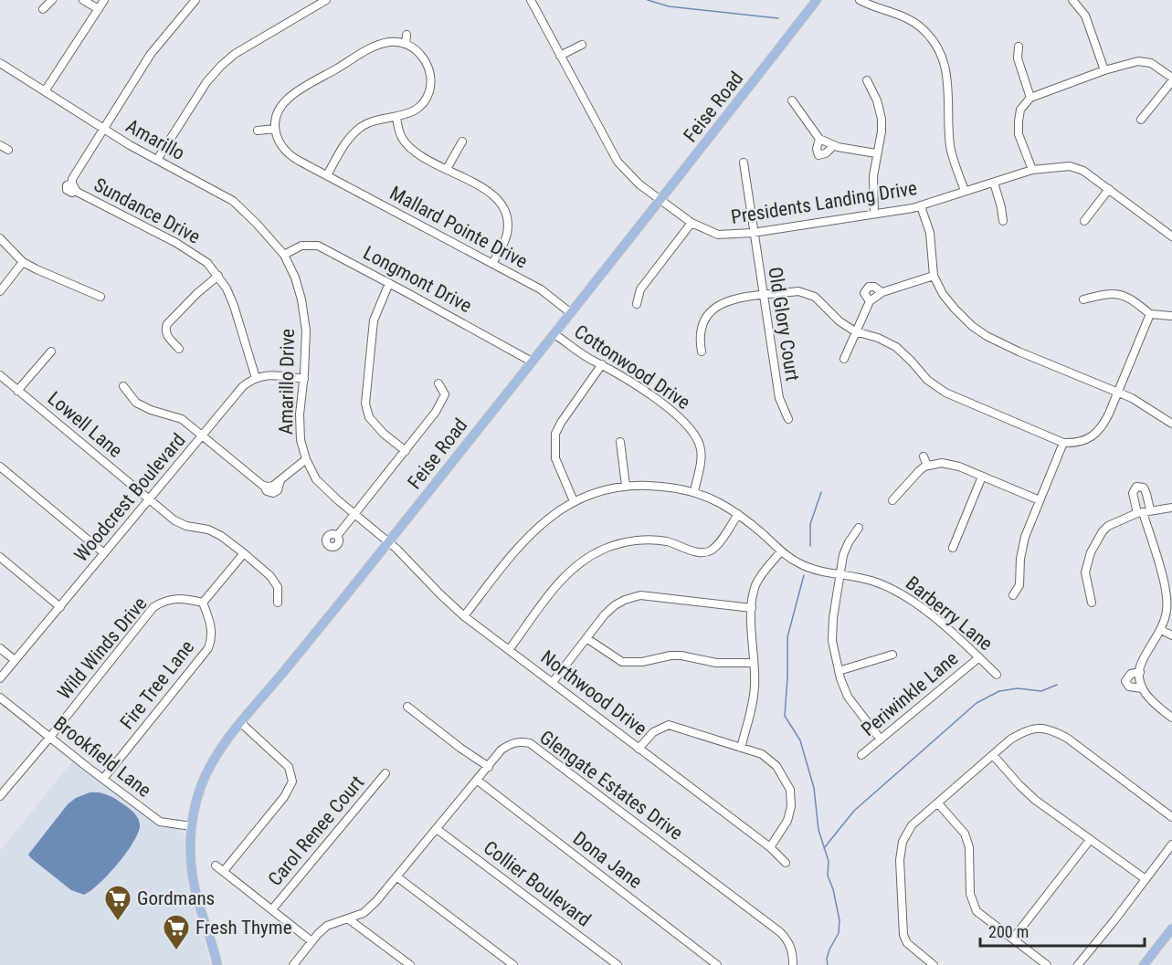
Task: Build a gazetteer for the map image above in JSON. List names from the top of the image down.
{
  "streets": {
    "main road": ["Feise Road"],
    "street": [
      "Amarillo",
      "Presidents Landing Drive",
      "Sundance Drive",
      "Mallard Pointe Drive",
      "Longmont Drive",
      "Old Glory Court",
      "Cottonwood Drive",
      "Amarillo Drive",
      "Lowell Lane",
      "Woodcrest Boulevard",
      "Barberry Lane",
      "Wild Winds Drive",
      "Fire Tree Lane",
      "Northwood Drive",
      "Periwinkle Lane",
      "Brookfield Lane",
      "Glengate Estates Drive",
      "Carol Renee Court",
      "Dona Jane",
      "Collier Boulevard"
    ]
  },
  "crossings": [
    ["Feise Road", "Presidents Landing Drive"],
    ["Feise Road", "Mallard Pointe Drive"],
    ["Feise Road", "Longmont Drive"],
    ["Feise Road", "Cottonwood Drive"],
    ["Feise Road", "Amarillo Drive"],
    ["Feise Road", "Northwood Drive"],
    ["Feise Road", "Brookfield Lane"],
    ["Amarillo", "Sundance Drive"],
    ["Amarillo", "Longmont Drive"],
    ["Amarillo", "Amarillo Drive"],
    ["Presidents Landing Drive", "Old Glory Court"],
    ["Sundance Drive", "Woodcrest Boulevard"],
    ["Longmont Drive", "Amarillo Drive"],
    ["Cottonwood Drive", "Barberry Lane"],
    ["Amarillo Drive", "Northwood Drive"],
    ["Lowell Lane", "Woodcrest Boulevard"],
    ["Barberry Lane", "Northwood Drive"],
    ["Barberry Lane", "Periwinkle Lane"],
    ["Wild Winds Drive", "Fire Tree Lane"],
    ["Wild Winds Drive", "Brookfield Lane"],
    ["Fire Tree Lane", "Brookfield Lane"],
    ["Glengate Estates Drive", "Dona Jane"],
    ["Glengate Estates Drive", "Collier Boulevard"]
  ],
  "places": {
    "supermarket": ["Gordmans", "Fresh Thyme"]
  },
  "scale_bar": "200 m"
}
